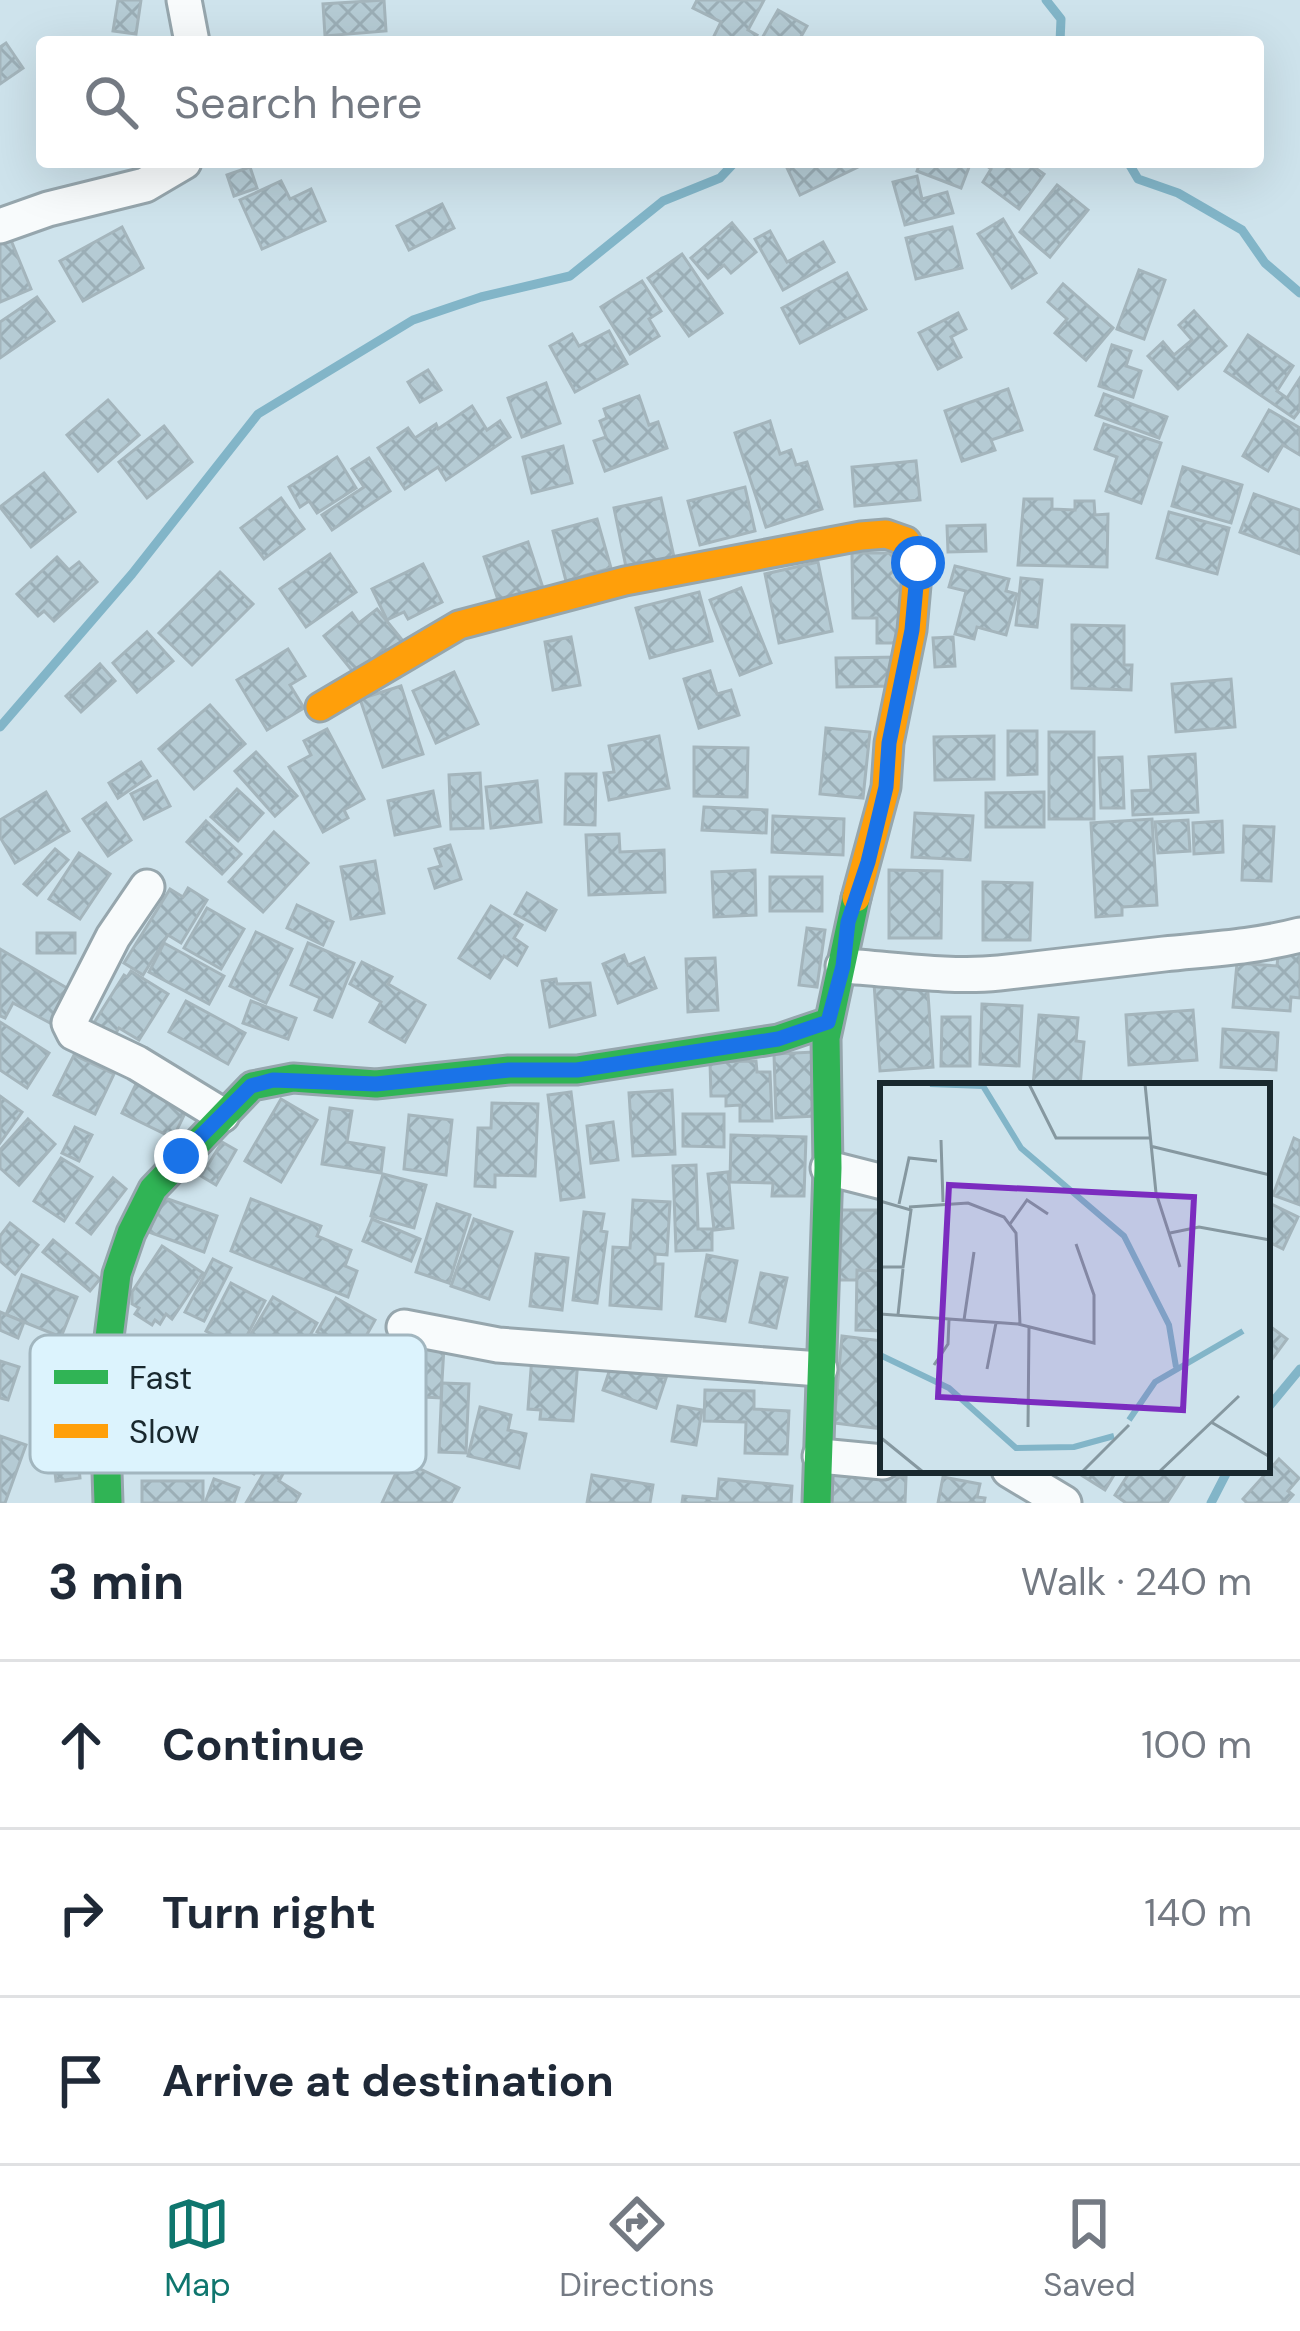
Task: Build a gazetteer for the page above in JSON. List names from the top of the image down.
{
  "legend": ["Fast", "Slow"],
  "page": {
    "search": "Search here",
    "heading": ["3 min", "Walk · 240 m"],
    "list": [
      ["Continue", "100 m"],
      ["Turn right", "140 m"],
      "Arrive at destination"
    ],
    "nav": ["Map", "Directions", "Saved"]
  }
}
